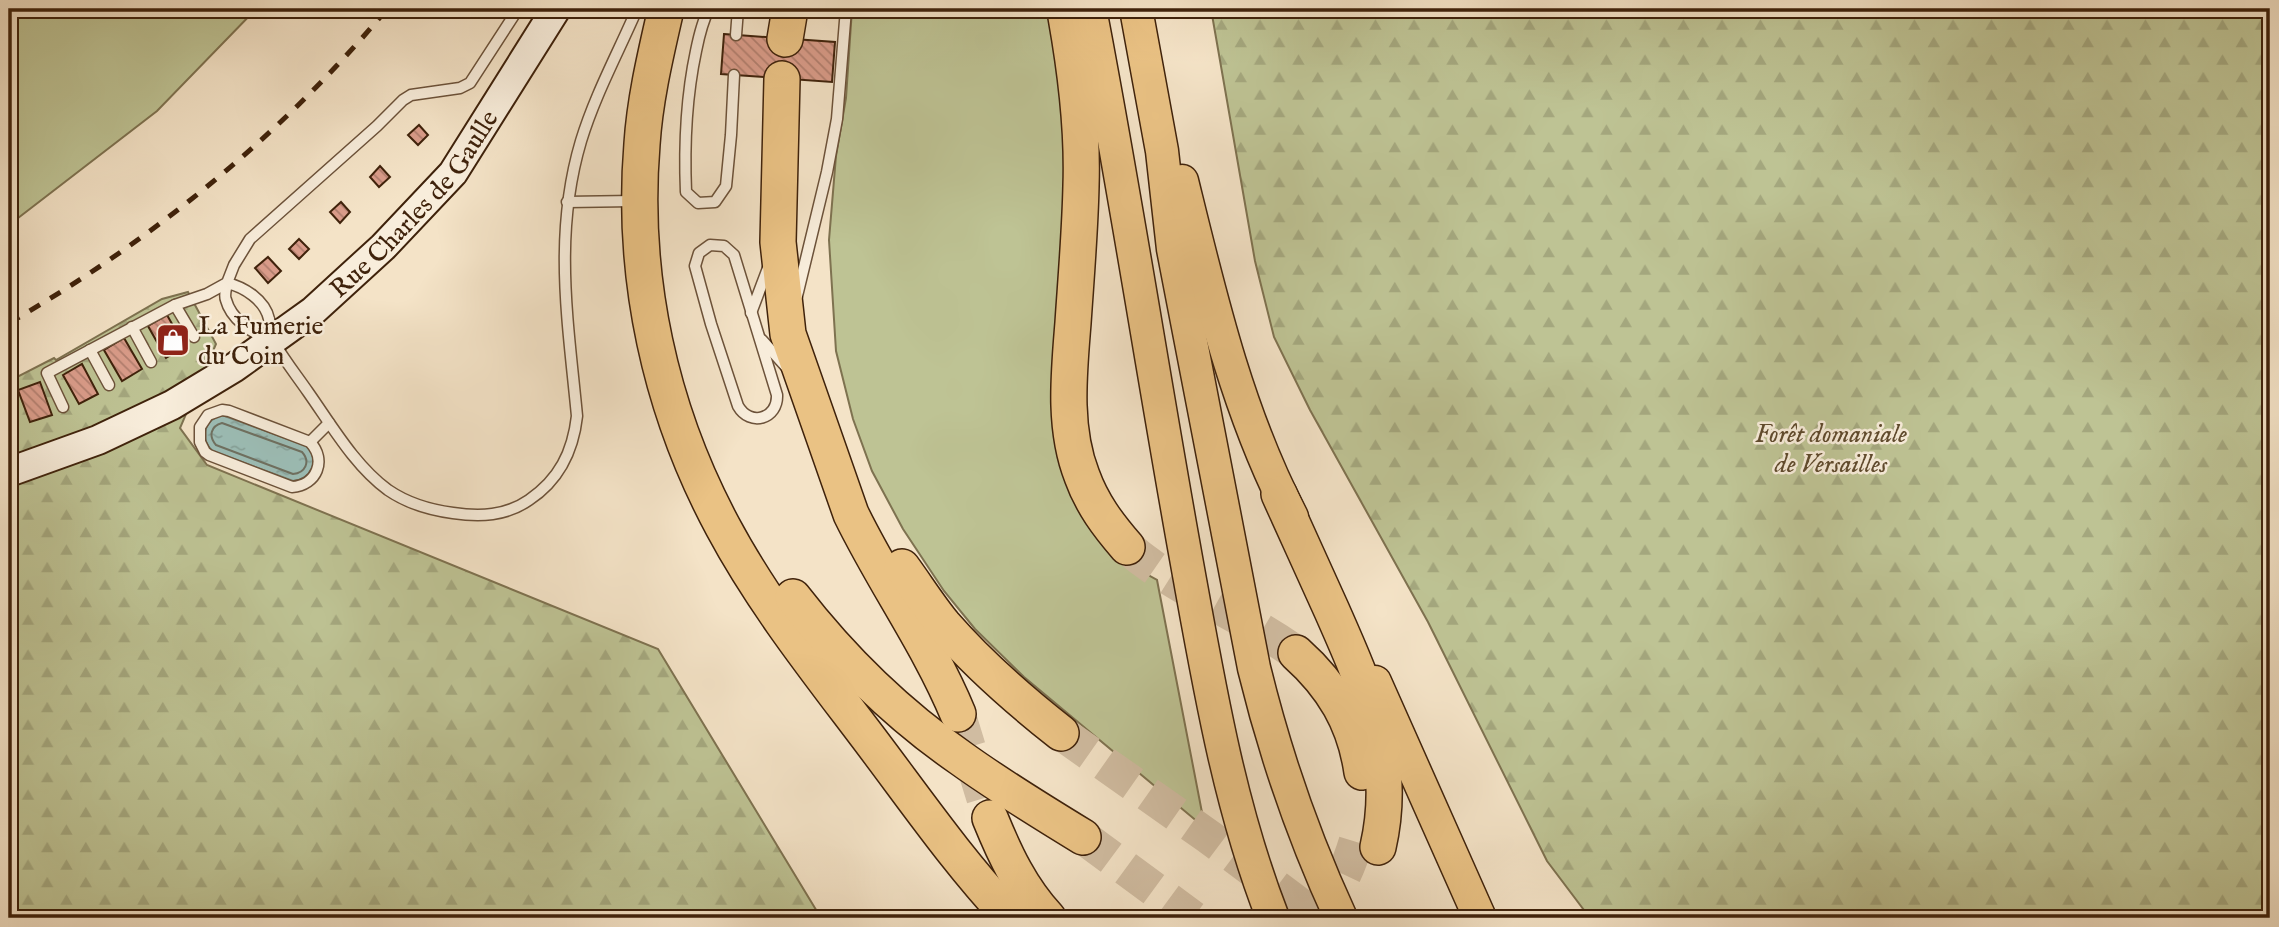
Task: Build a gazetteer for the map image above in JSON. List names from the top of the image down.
{
  "streets": {
    "main road": ["Rue Charles de Gaulle"]
  },
  "parks": ["Forêt domaniale de Versailles"],
  "places": {
    "shop": ["La Fumerie du Coin"]
  }
}
